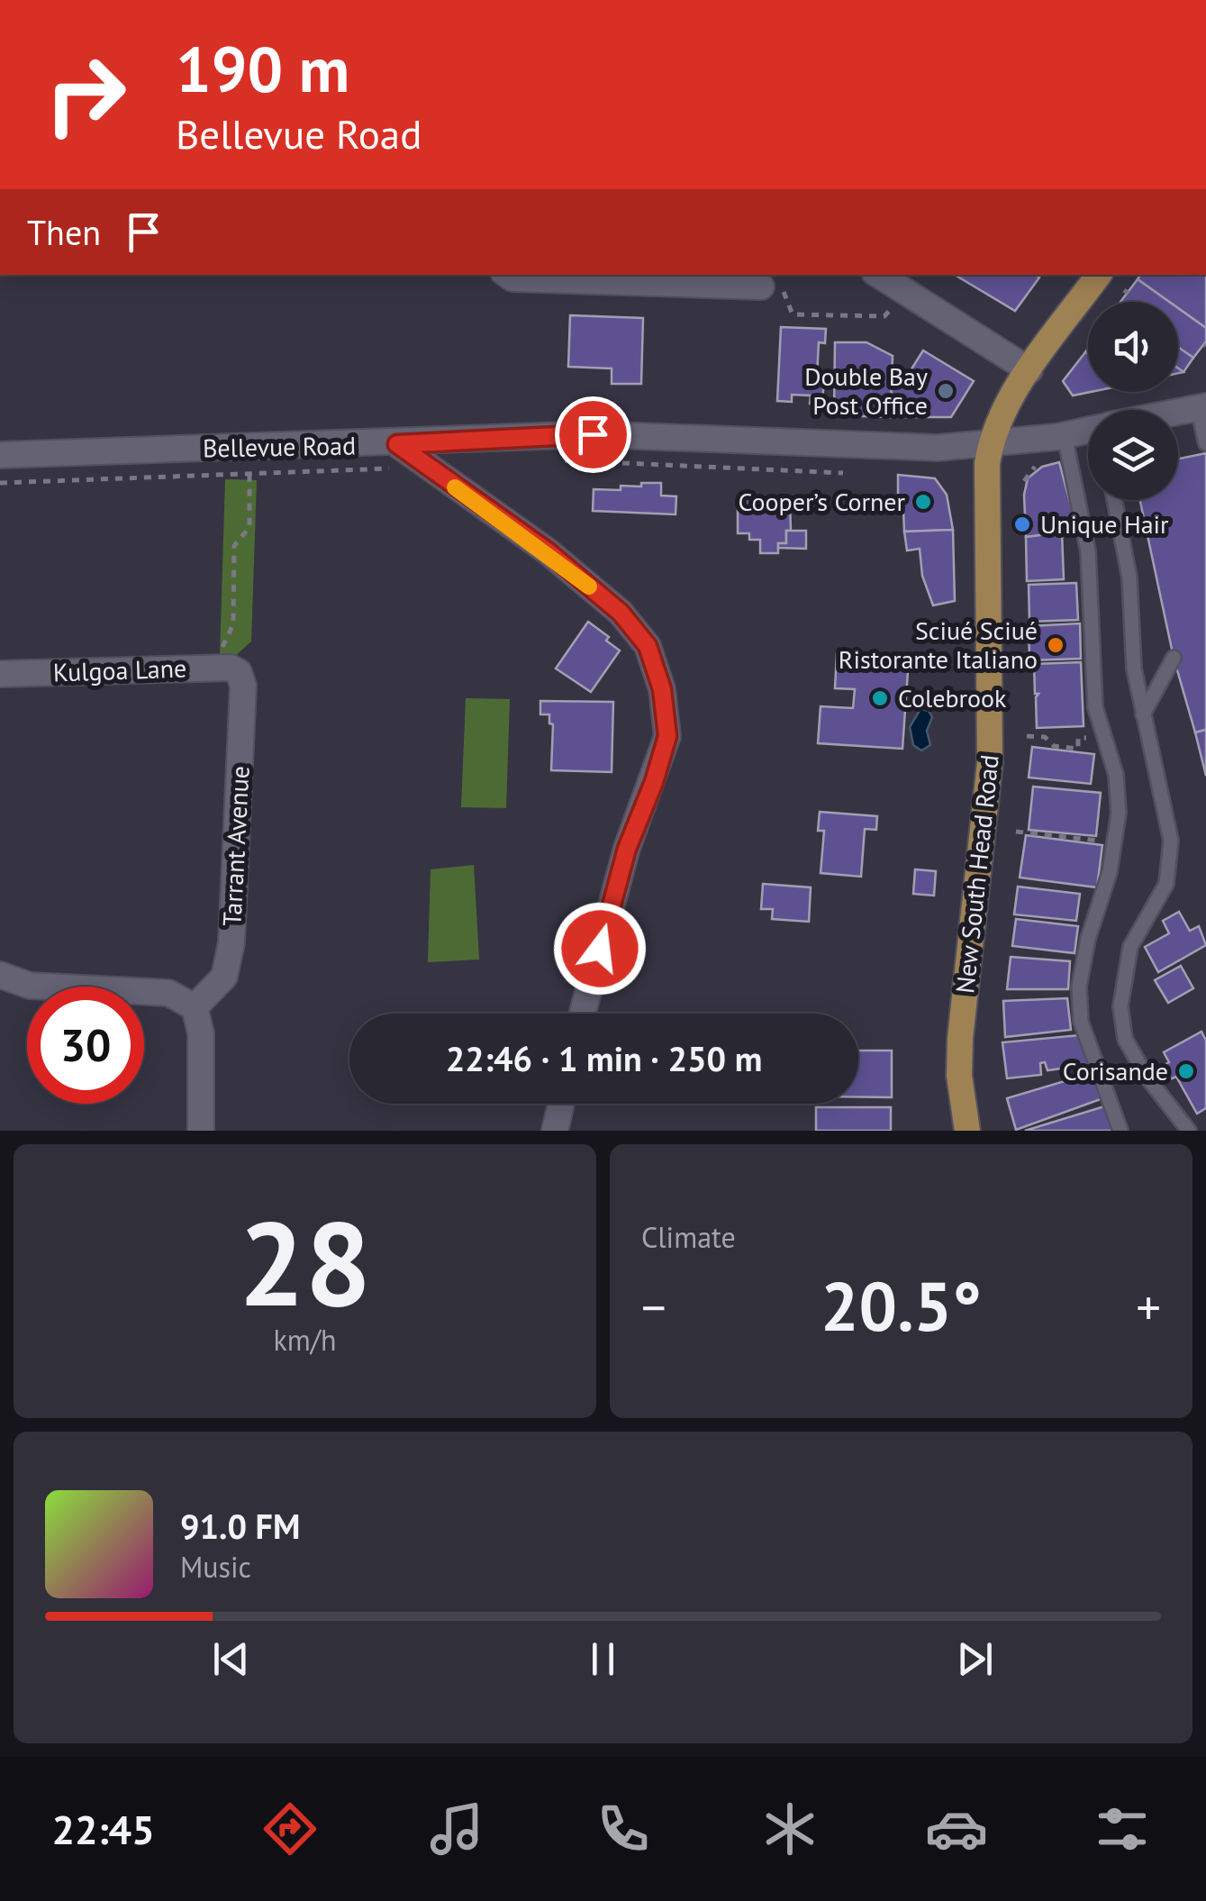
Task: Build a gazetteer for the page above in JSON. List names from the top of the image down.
{
  "streets": {
    "main road": ["New South Head Road"],
    "street": ["Bellevue Road", "Kulgoa Lane", "Tarrant Avenue"]
  },
  "crossings": [
    ["Bellevue Road", "New South Head Road"],
    ["Kulgoa Lane", "Tarrant Avenue"]
  ],
  "places": [
    "Double Bay Post Office",
    "Cooper’s Corner",
    "Unique Hair",
    "Sciué Sciué Ristorante Italiano",
    "Colebrook",
    "Corisande"
  ],
  "page": {
    "turn": ["190 m", "Bellevue Road"],
    "then": "Then",
    "limit": "30",
    "trip": "22:46 · 1 min · 250 m",
    "tile": [
      ["28", "km/h"],
      "Climate"
    ],
    "heat": ["−", "20.5°", "+"],
    "song": ["91.0 FM", "Music"],
    "tabs": "22:45"
  }
}
